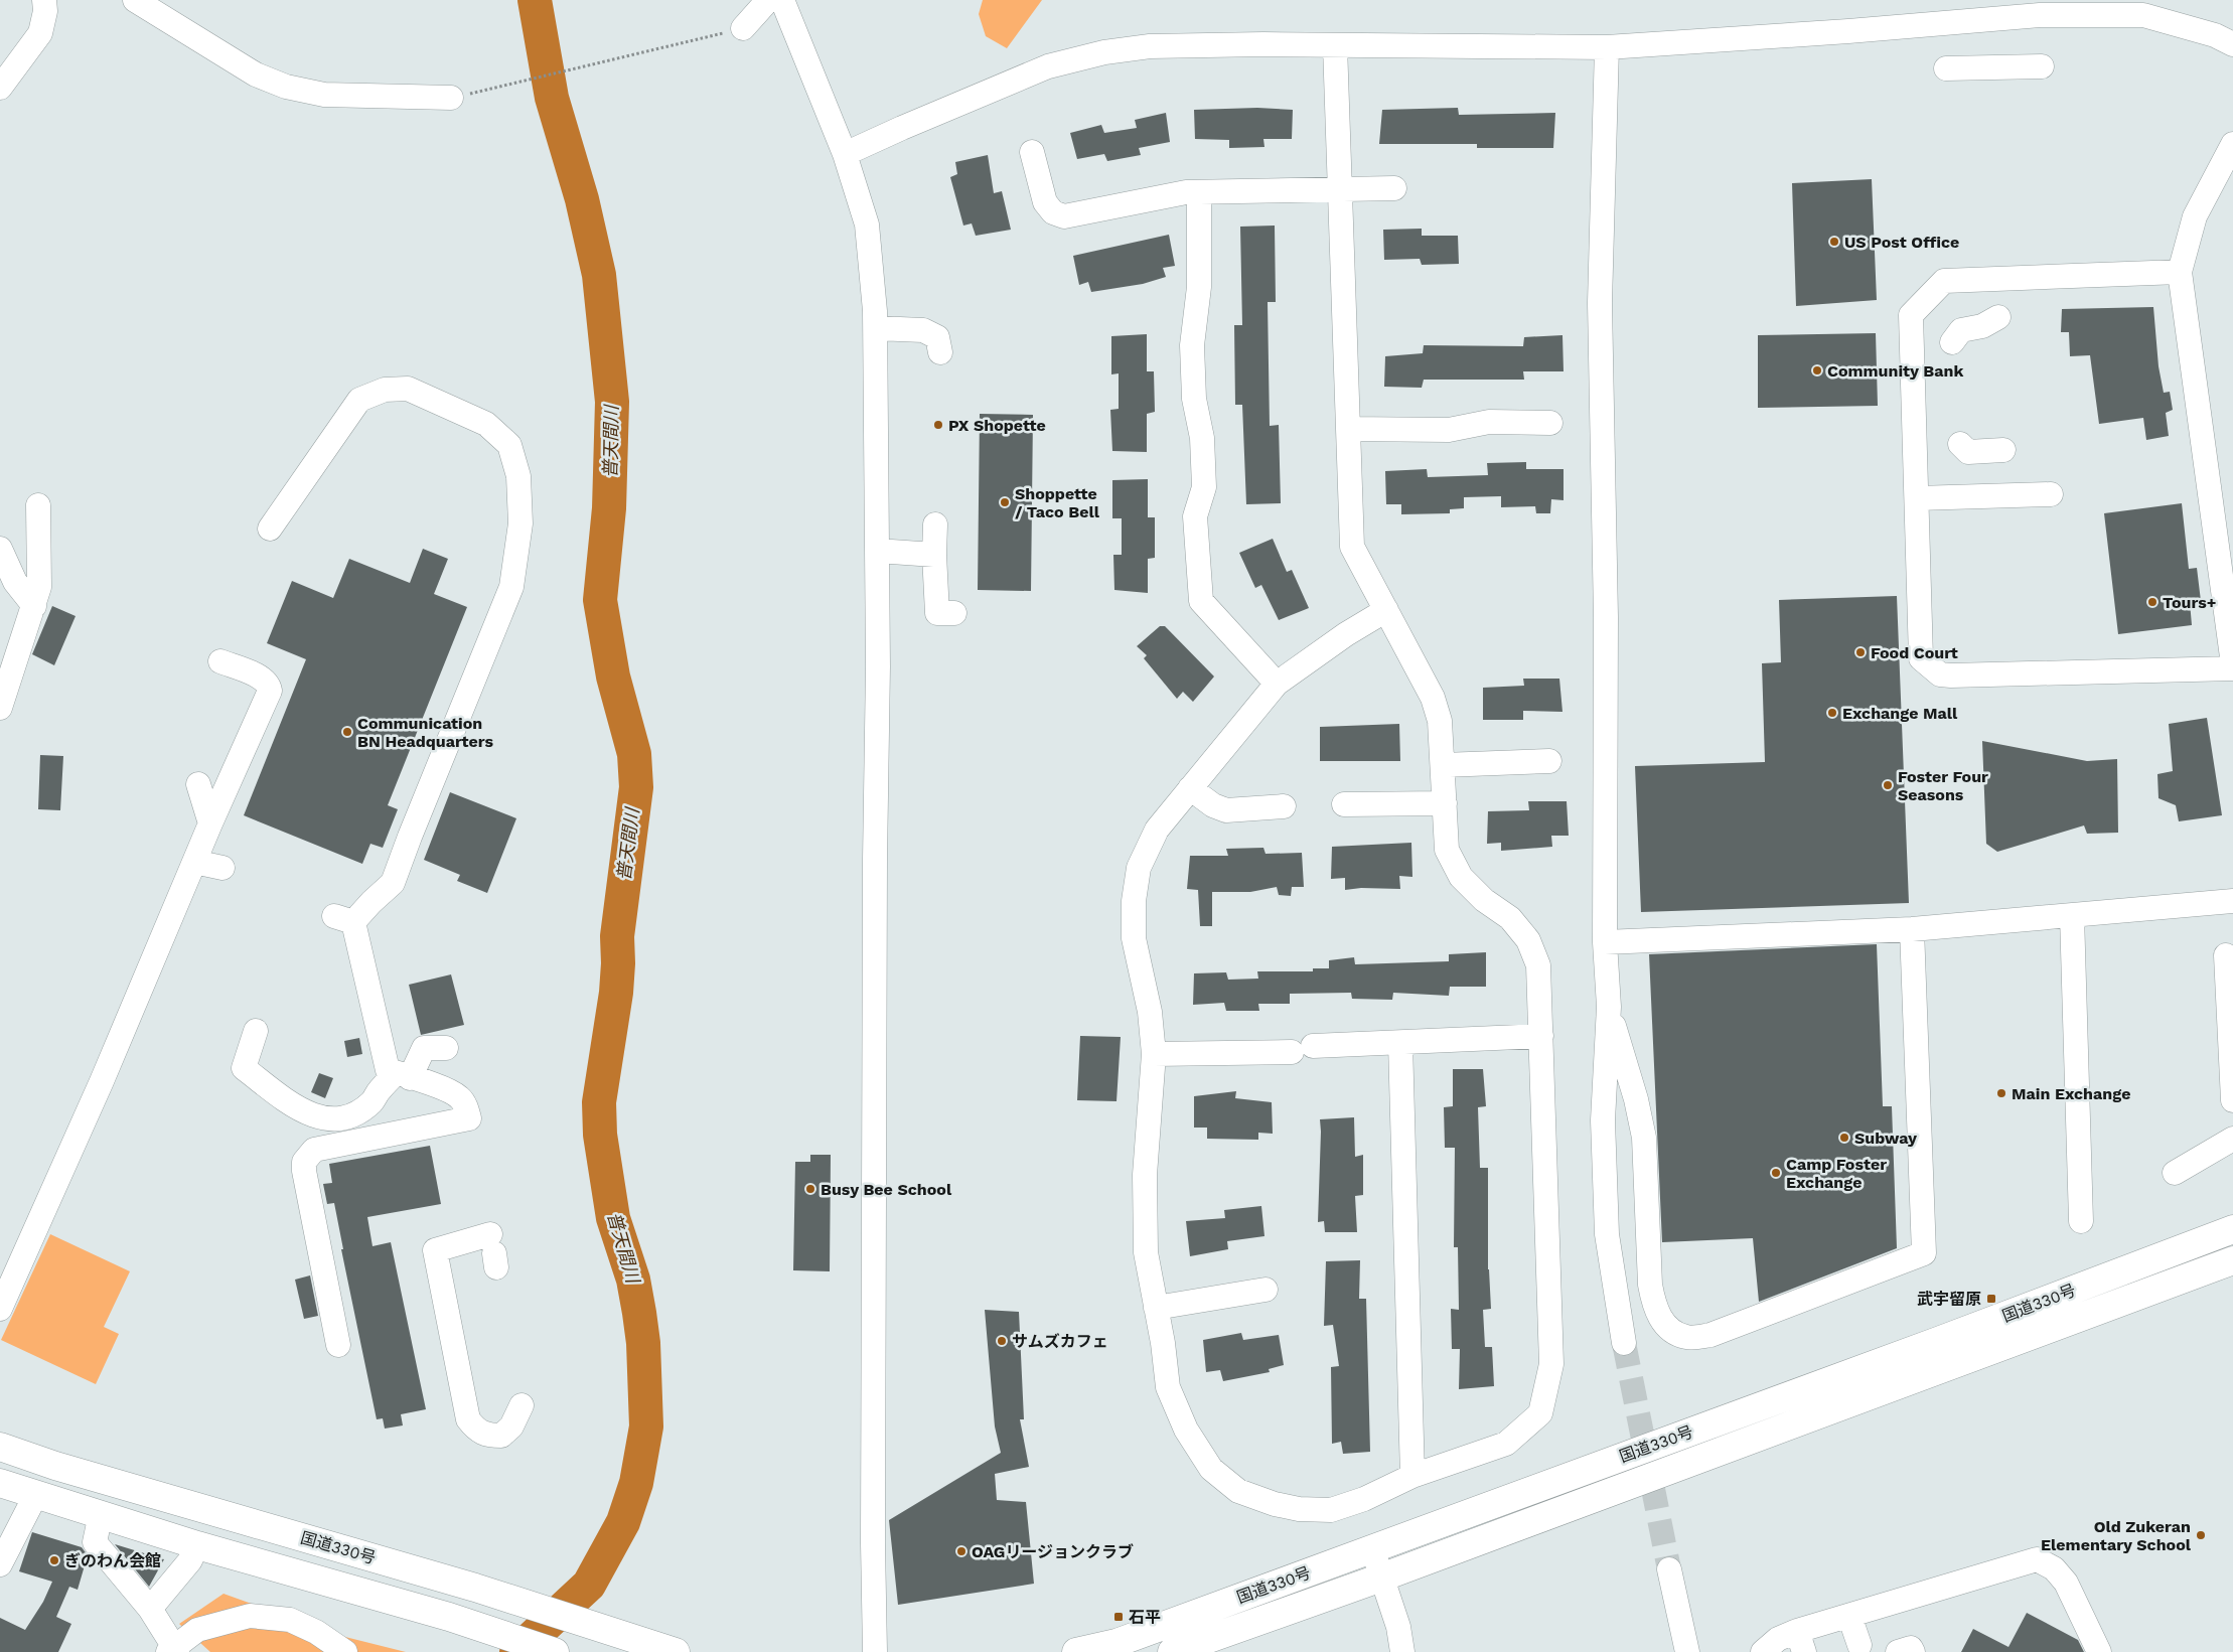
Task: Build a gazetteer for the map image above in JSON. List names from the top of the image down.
{
  "streets": {
    "highway": ["国道330号"]
  },
  "water": ["普天間川"],
  "places": {
    "other": [
      "US Post Office",
      "Community Bank",
      "PX Shopette",
      "Shoppette / Taco Bell",
      "Tours+",
      "Food Court",
      "Exchange Mall",
      "Communication BN Headquarters",
      "Foster Four Seasons",
      "Main Exchange",
      "Subway",
      "Camp Foster Exchange",
      "Busy Bee School",
      "サムズカフェ",
      "Old Zukeran Elementary School",
      "OAGリージョンクラブ",
      "ぎのわん会館"
    ],
    "transit": ["武宇留原", "石平"]
  }
}
